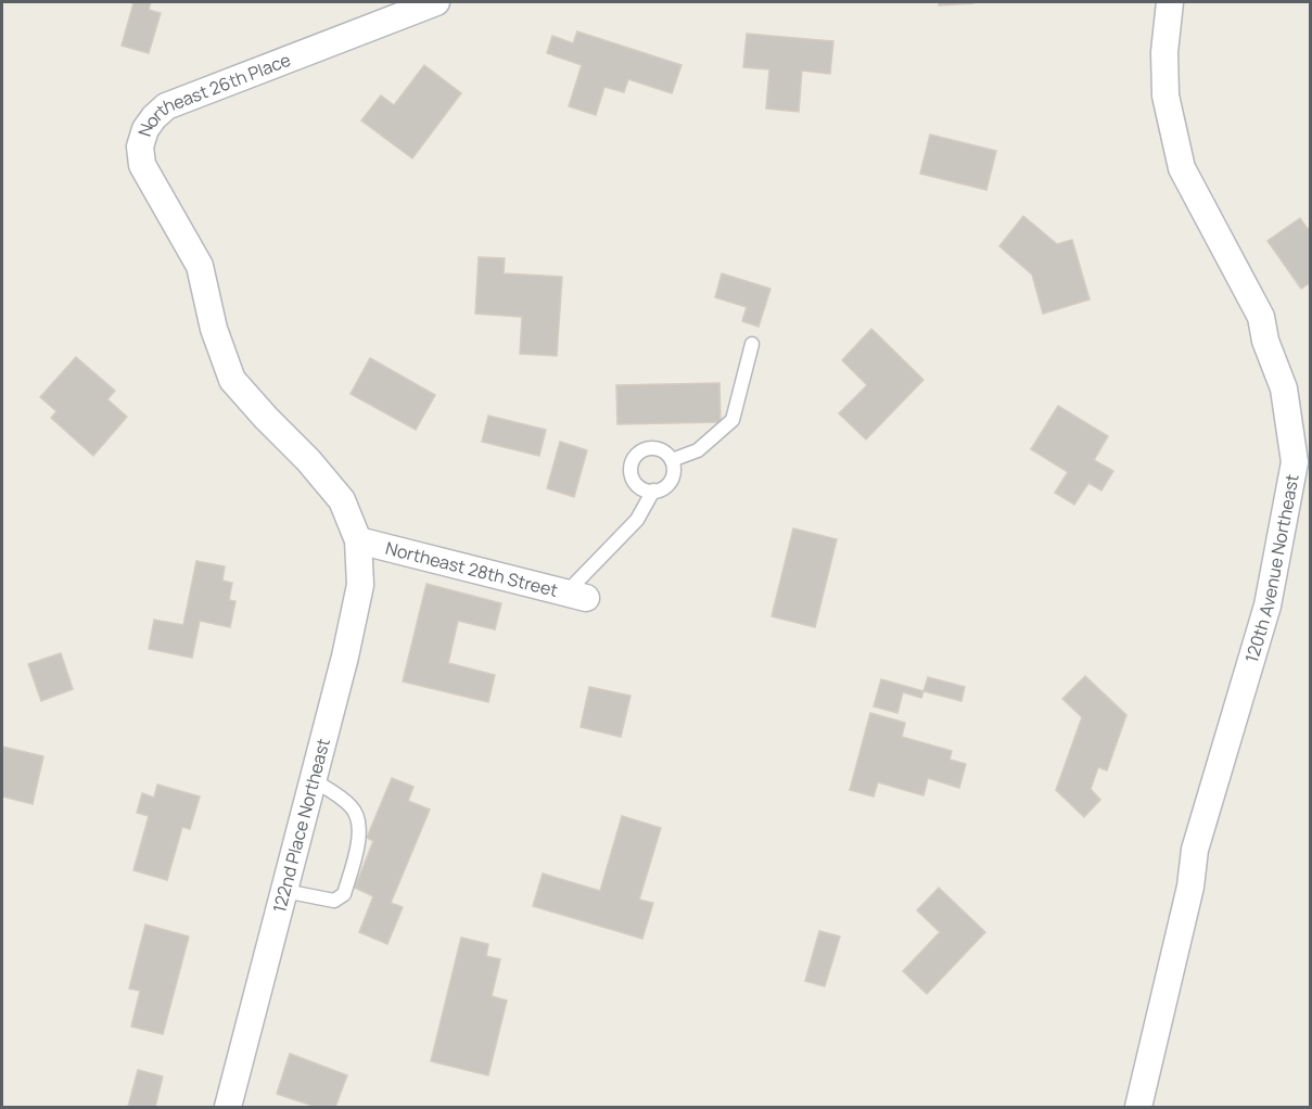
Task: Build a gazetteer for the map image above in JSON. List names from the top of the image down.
{
  "streets": {
    "street": [
      "Northeast 26th Place",
      "120th Avenue Northeast",
      "Northeast 28th Street",
      "122nd Place Northeast"
    ]
  },
  "crossings": [
    ["Northeast 26th Place", "Northeast 28th Street"],
    ["Northeast 26th Place", "122nd Place Northeast"],
    ["Northeast 28th Street", "122nd Place Northeast"]
  ]
}
